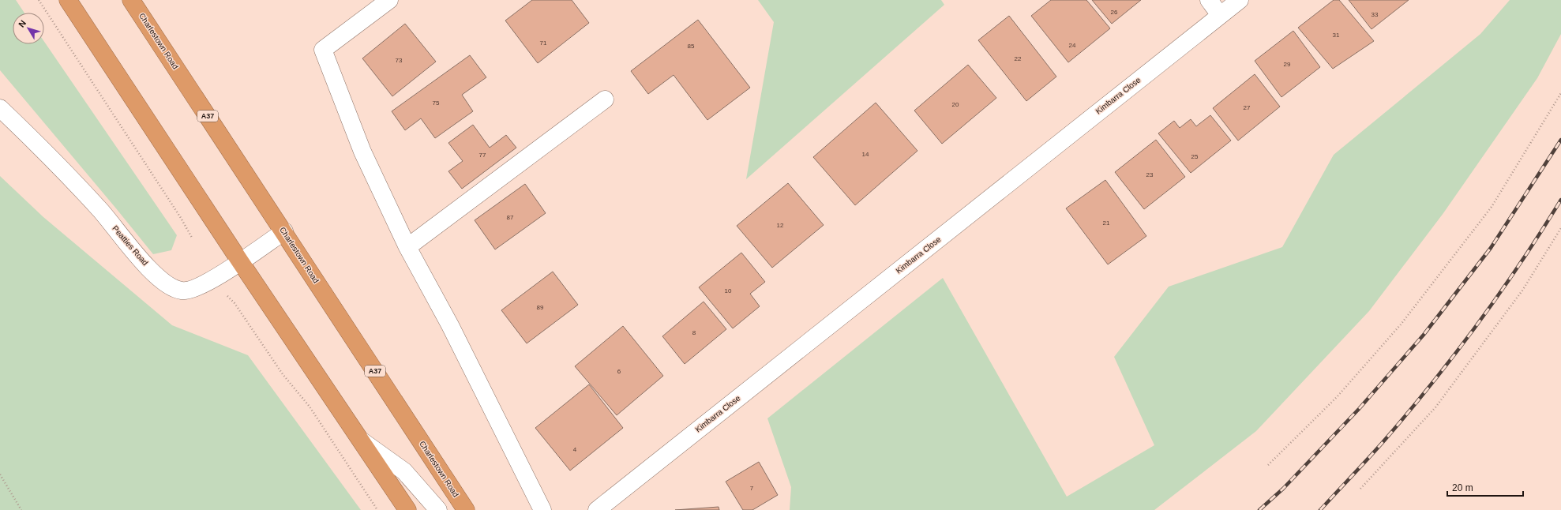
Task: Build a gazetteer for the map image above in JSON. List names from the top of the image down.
{
  "streets": {
    "highway": ["Charlestown Road", "A37"],
    "street": ["Kimbarra Close", "Peatties Road"]
  },
  "crossings": [
    ["Charlestown Road", "Peatties Road"]
  ],
  "house_numbers": [
    "26",
    "33",
    "31",
    "71",
    "24",
    "85",
    "22",
    "73",
    "29",
    "75",
    "20",
    "27",
    "14",
    "77",
    "25",
    "23",
    "87",
    "21",
    "12",
    "10",
    "89",
    "8",
    "6",
    "4",
    "7"
  ],
  "scale_bar": "20 m",
  "north": "top left"
}
